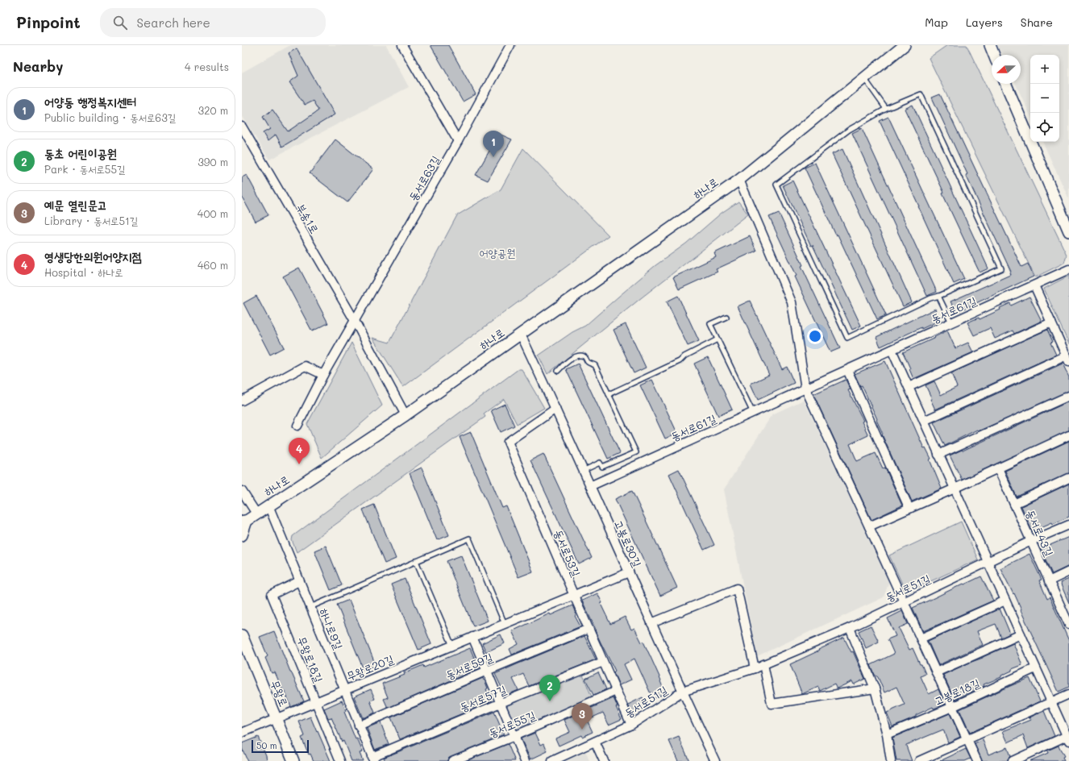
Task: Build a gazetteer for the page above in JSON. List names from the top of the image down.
{
  "streets": {
    "street": [
      "동서로63길",
      "하나로",
      "부송1로",
      "동서로61길",
      "동서로43길",
      "고봉로30길",
      "동서로53길",
      "동서로51길",
      "하나로9길",
      "무왕로18길",
      "동서로59길",
      "무왕로20길",
      "고봉로18길",
      "무왕로",
      "동서로57길",
      "동서로55길"
    ]
  },
  "crossings": [
    ["동서로63길", "부송1로"],
    ["하나로", "부송1로"],
    ["하나로", "고봉로30길"],
    ["하나로", "하나로9길"],
    ["동서로61길", "고봉로30길"],
    ["동서로43길", "동서로51길"],
    ["고봉로30길", "동서로53길"],
    ["고봉로30길", "동서로51길"],
    ["고봉로30길", "무왕로20길"],
    ["동서로53길", "동서로51길"],
    ["동서로53길", "동서로59길"],
    ["동서로53길", "무왕로20길"],
    ["동서로53길", "동서로57길"],
    ["동서로53길", "동서로55길"],
    ["하나로9길", "무왕로18길"],
    ["하나로9길", "동서로59길"],
    ["하나로9길", "무왕로20길"],
    ["하나로9길", "동서로57길"],
    ["무왕로18길", "무왕로20길"],
    ["무왕로20길", "무왕로"]
  ],
  "parks": ["어양공원"],
  "scale_bar": "50 m",
  "north": "left",
  "page": {
    "header": "Pinpoint",
    "search": "Search here",
    "nav": ["Map", "Layers", "Share"],
    "heading": ["Nearby", "4 results"],
    "map_buttons": ["+", "−"],
    "list": [
      {
        "mark": "1",
        "name": "어양동 행정복지센터",
        "note": "Public building · 동서로63길",
        "value": "320 m"
      },
      {
        "mark": "2",
        "name": "동초 어린이공원",
        "note": "Park · 동서로55길",
        "value": "390 m"
      },
      {
        "mark": "3",
        "name": "예문 열린문고",
        "note": "Library · 동서로51길",
        "value": "400 m"
      },
      {
        "mark": "4",
        "name": "영생당한의원어양지점",
        "note": "Hospital · 하나로",
        "value": "460 m"
      }
    ],
    "pins": [
      "1",
      "4",
      "2",
      "3"
    ],
    "scale": "50 m"
  }
}
